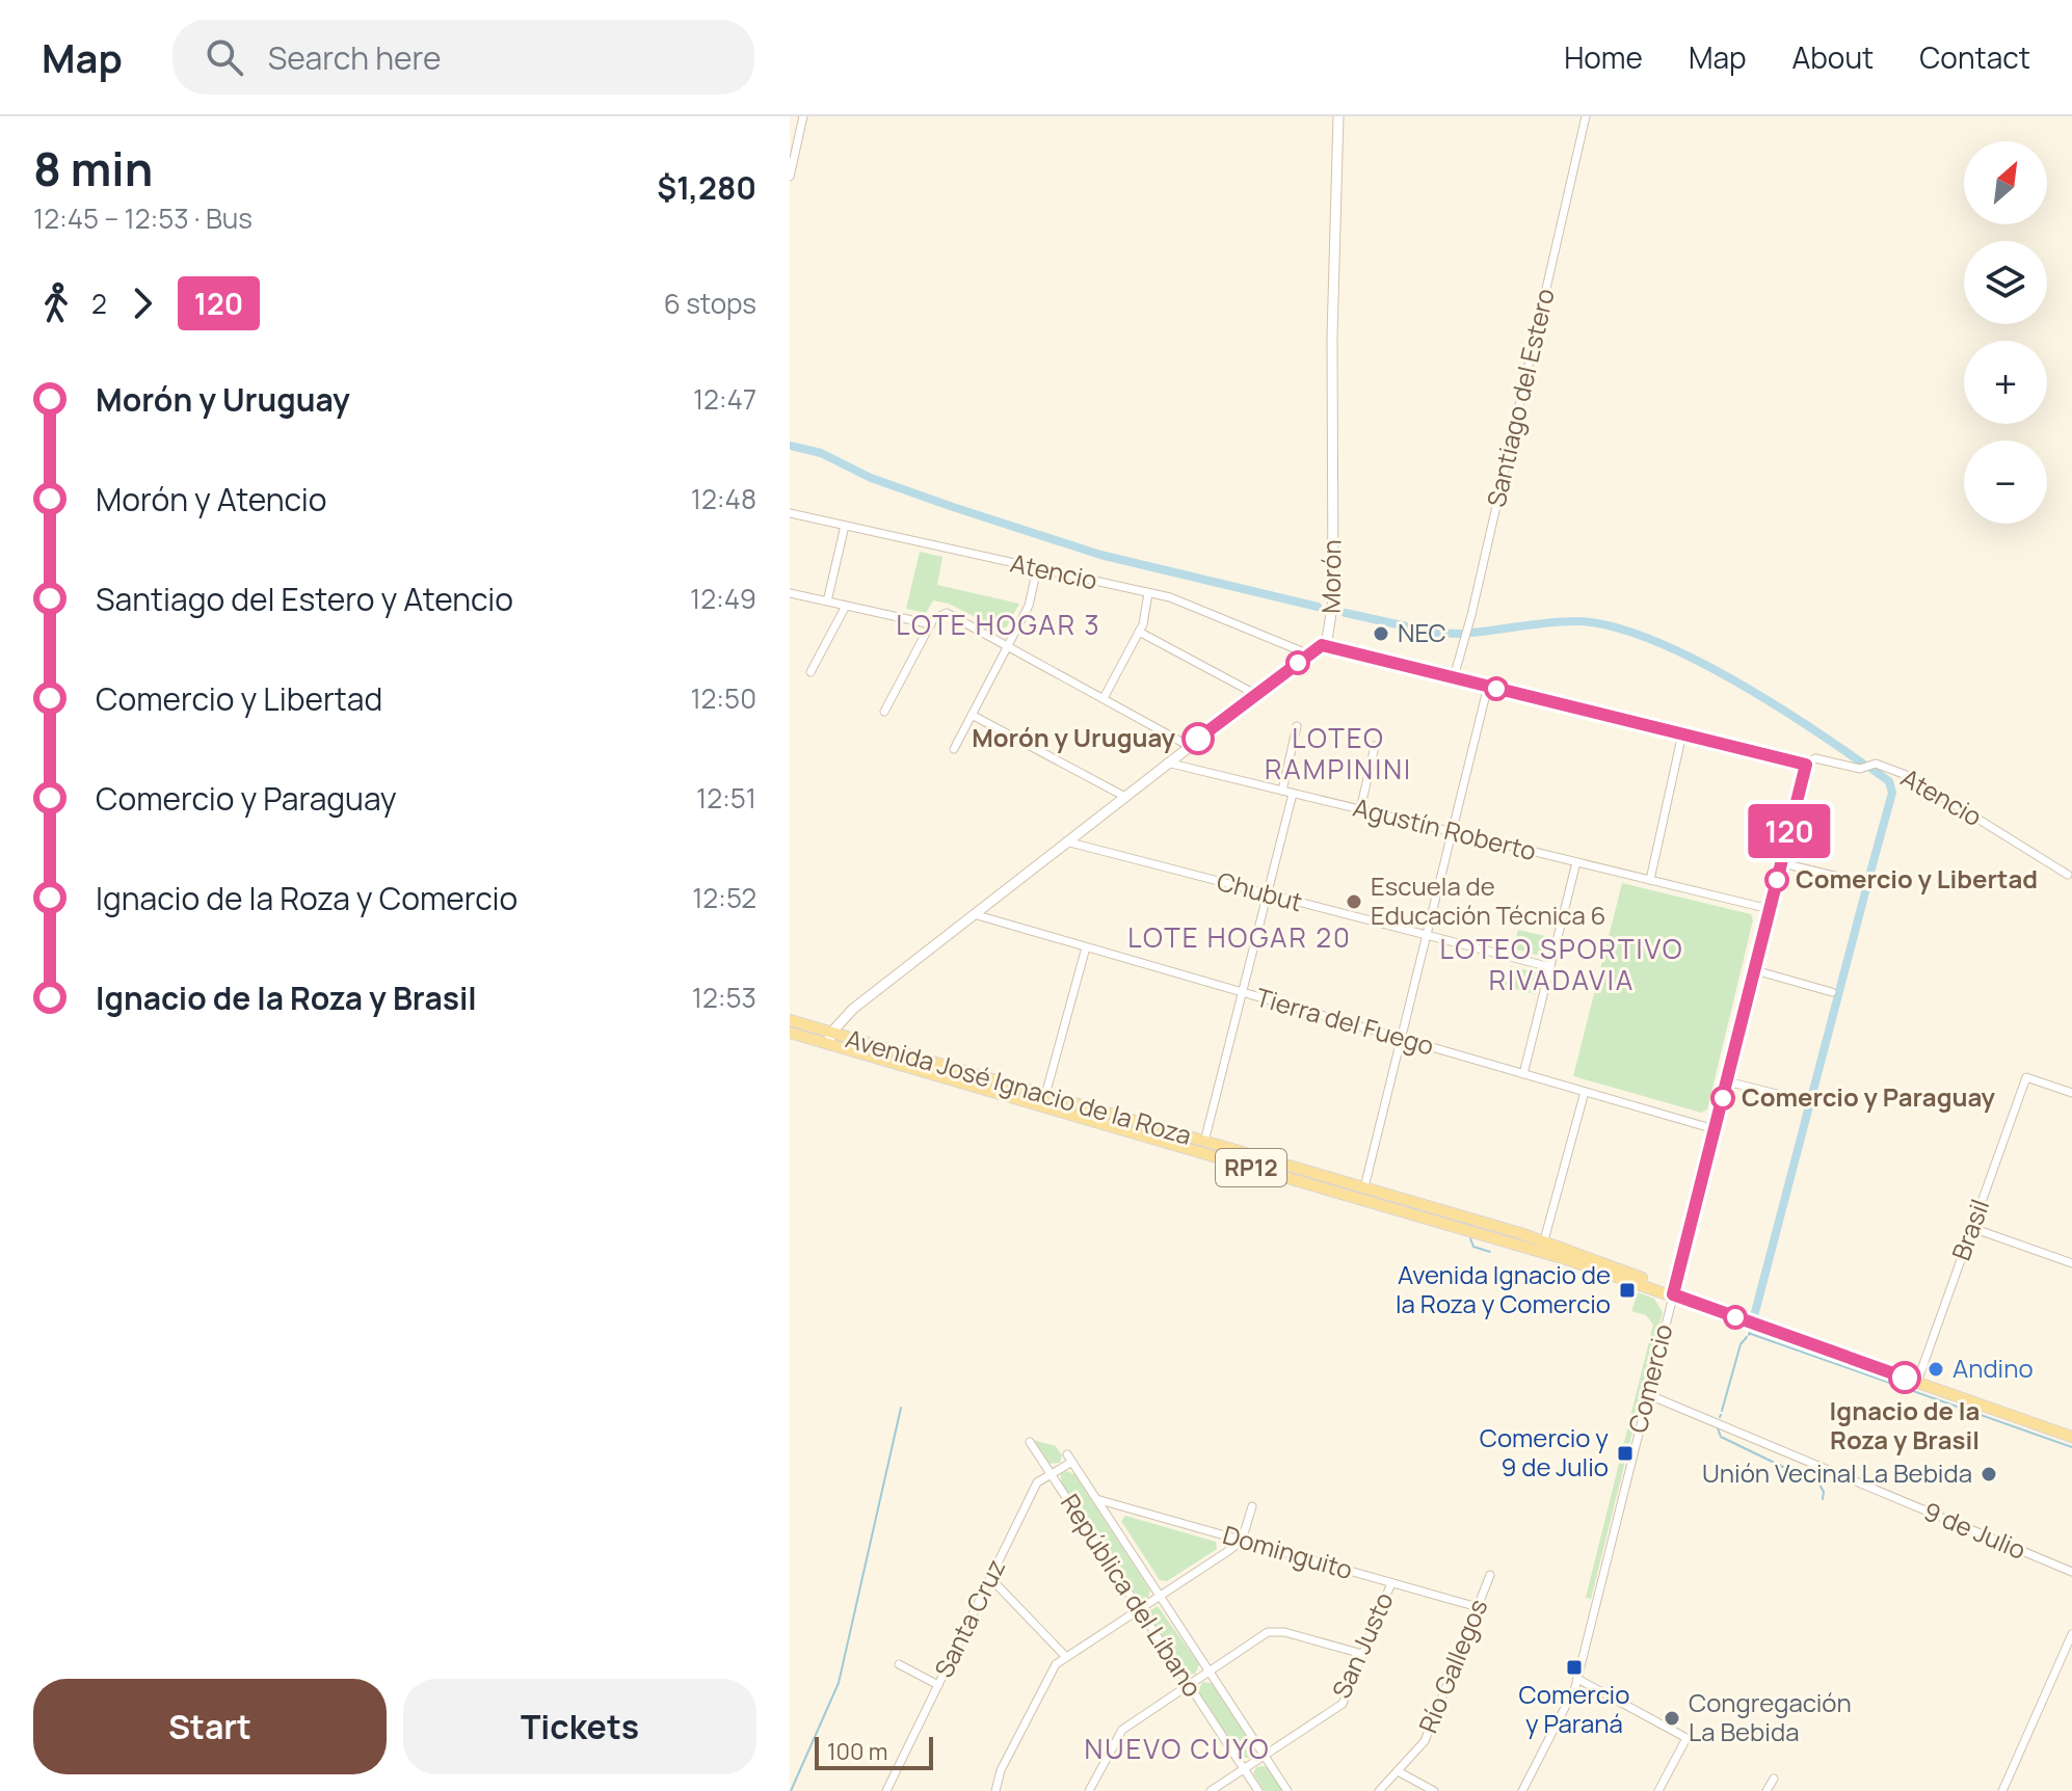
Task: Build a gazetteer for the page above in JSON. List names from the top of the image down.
{
  "streets": {
    "main road": ["Avenida José Ignacio de la Roza", "RP12"],
    "street": [
      "Santiago del Estero",
      "Atencio",
      "Morón",
      "Agustín Roberto",
      "Chubut",
      "Tierra del Fuego",
      "Brasil",
      "Comercio",
      "9 de Julio",
      "Dominguito",
      "República del Líbano",
      "Santa Cruz",
      "San Justo",
      "Río Gallegos"
    ]
  },
  "crossings": [
    ["Santiago del Estero", "Atencio"],
    ["Atencio", "Morón"],
    ["Atencio", "Comercio"],
    ["Morón", "Agustín Roberto"],
    ["Morón", "Chubut"],
    ["Morón", "Tierra del Fuego"],
    ["Morón", "Avenida José Ignacio de la Roza"],
    ["Agustín Roberto", "Comercio"],
    ["Tierra del Fuego", "Comercio"],
    ["Avenida José Ignacio de la Roza", "Brasil"],
    ["Avenida José Ignacio de la Roza", "Comercio"],
    ["Comercio", "9 de Julio"],
    ["Dominguito", "República del Líbano"],
    ["Dominguito", "San Justo"],
    ["Dominguito", "Río Gallegos"],
    ["República del Líbano", "Santa Cruz"],
    ["República del Líbano", "San Justo"]
  ],
  "districts": [
    "LOTE HOGAR 3",
    "LOTEO RAMPININI",
    "LOTE HOGAR 20",
    "LOTEO SPORTIVO RIVADAVIA",
    "NUEVO CUYO"
  ],
  "places": {
    "other": [
      "NEC",
      "Morón y Uruguay",
      "Comercio y Libertad",
      "Escuela de Educación Técnica 6",
      "Comercio y Paraguay",
      "Andino",
      "Ignacio de la Roza y Brasil",
      "Unión Vecinal La Bebida",
      "Congregación La Bebida"
    ],
    "transit": ["Avenida Ignacio de la Roza y Comercio", "Comercio y 9 de Julio", "Comercio y Paraná"]
  },
  "lines": ["bus line 120"],
  "scale_bar": "100 m",
  "north": "top right",
  "page": {
    "header": "Map",
    "search": "Search here",
    "nav": [
      "Home",
      "Map",
      "About",
      "Contact"
    ],
    "heading": ["8 min", "12:45 – 12:53 · Bus", "$1,280"],
    "on_map": "120",
    "map_buttons": ["+", "−"],
    "legs": ["2", "120", "6 stops"],
    "list": [
      {
        "name": "Morón y Uruguay",
        "value": "12:47"
      },
      {
        "name": "Morón y Atencio",
        "value": "12:48"
      },
      {
        "name": "Santiago del Estero y Atencio",
        "value": "12:49"
      },
      {
        "name": "Comercio y Libertad",
        "value": "12:50"
      },
      {
        "name": "Comercio y Paraguay",
        "value": "12:51"
      },
      {
        "name": "Ignacio de la Roza y Comercio",
        "value": "12:52"
      },
      {
        "name": "Ignacio de la Roza y Brasil",
        "value": "12:53"
      }
    ],
    "buttons": ["Start", "Tickets"],
    "scale": "100 m"
  }
}
